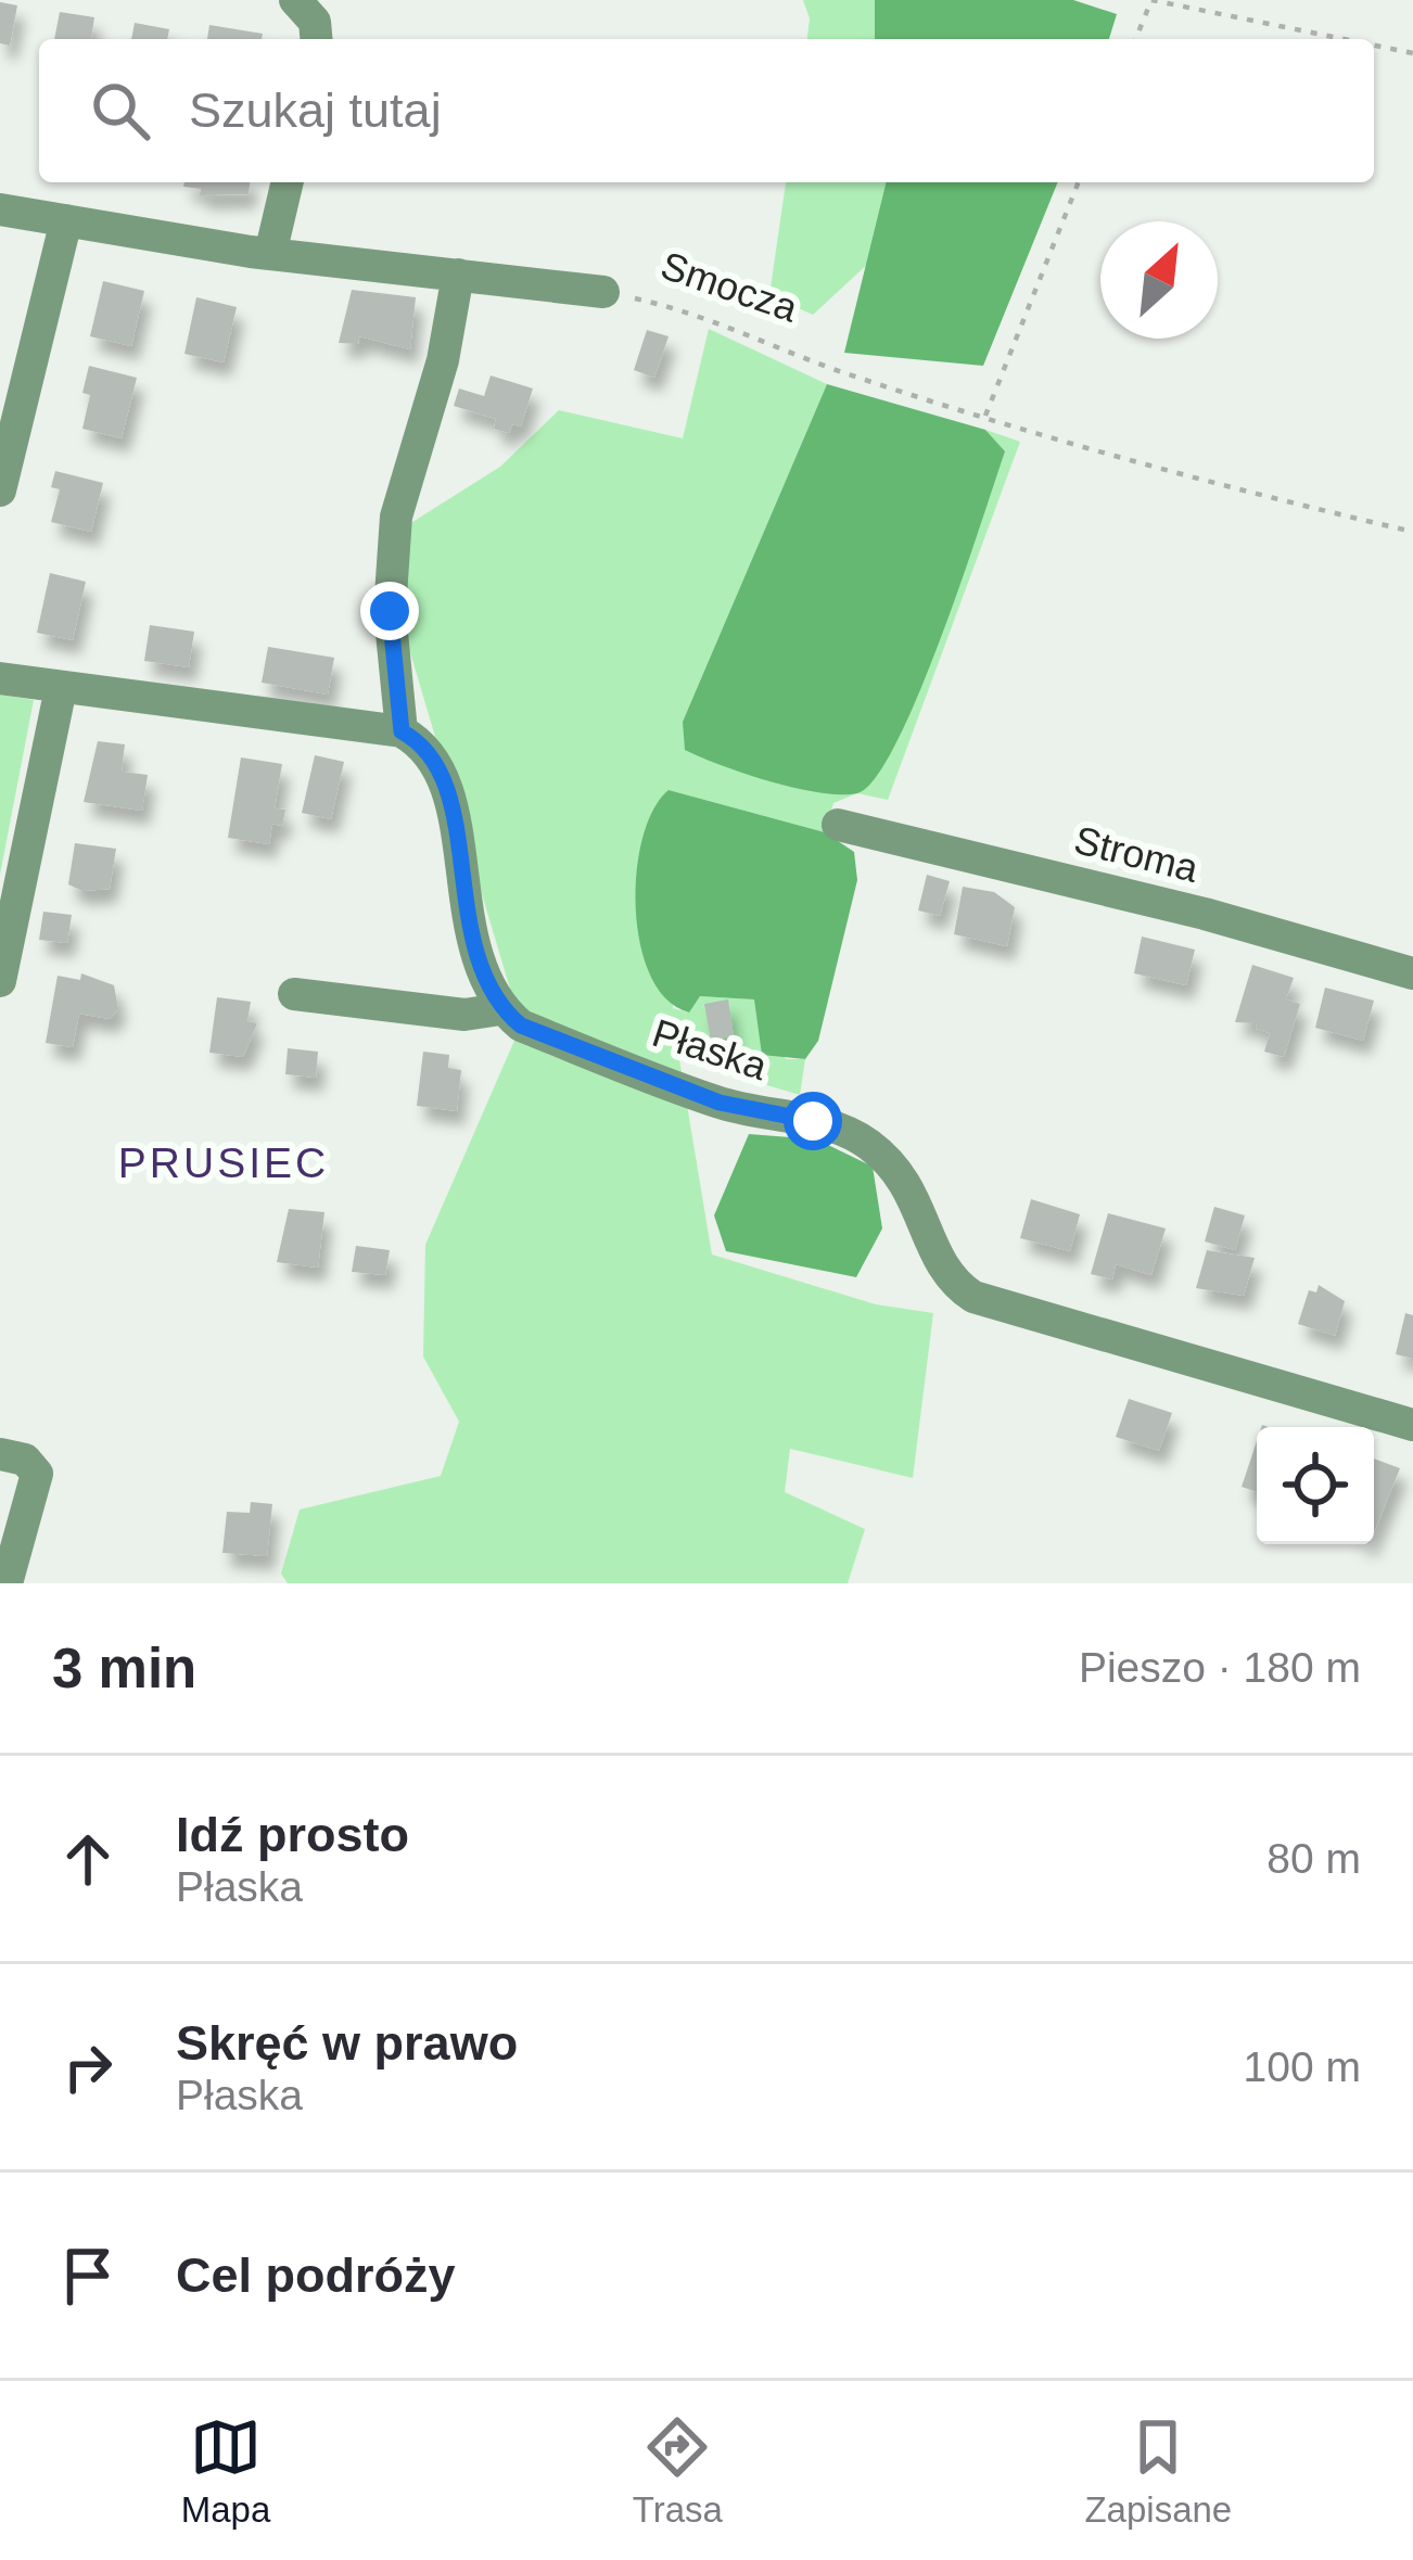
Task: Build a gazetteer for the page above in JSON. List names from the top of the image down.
{
  "streets": {
    "street": ["Smocza", "Stroma", "Płaska"]
  },
  "districts": ["PRUSIEC"],
  "north": "top right",
  "page": {
    "search": "Szukaj tutaj",
    "heading": ["3 min", "Pieszo · 180 m"],
    "list": [
      ["Idź prosto", "Płaska", "80 m"],
      ["Skręć w prawo", "Płaska", "100 m"],
      "Cel podróży"
    ],
    "nav": ["Mapa", "Trasa", "Zapisane"]
  }
}
